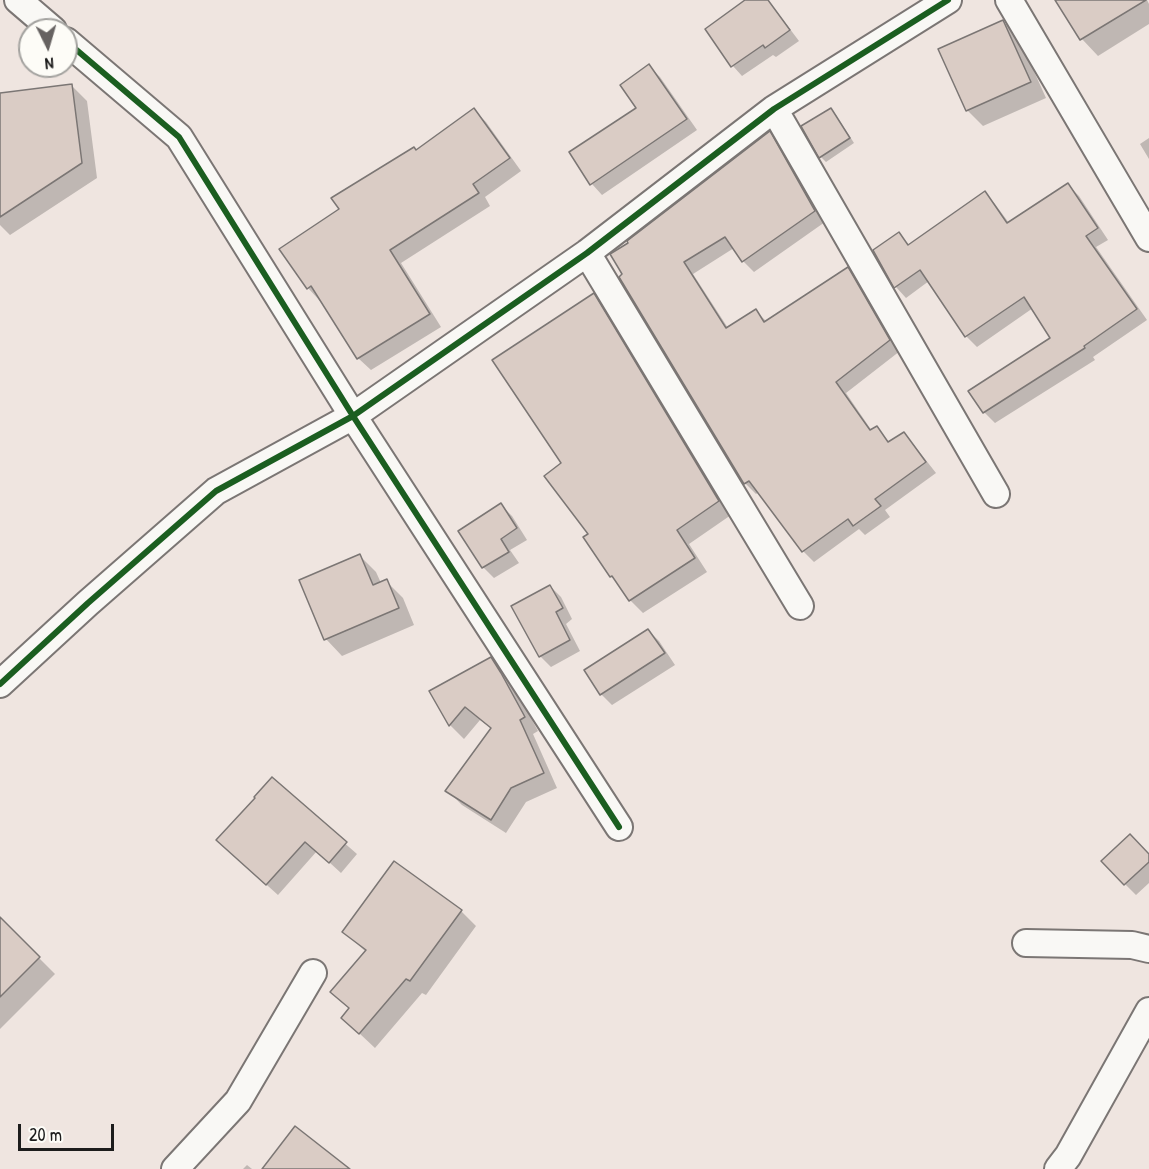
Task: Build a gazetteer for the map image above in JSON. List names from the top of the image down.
{
  "scale_bar": "20 m",
  "north": "bottom"
}
